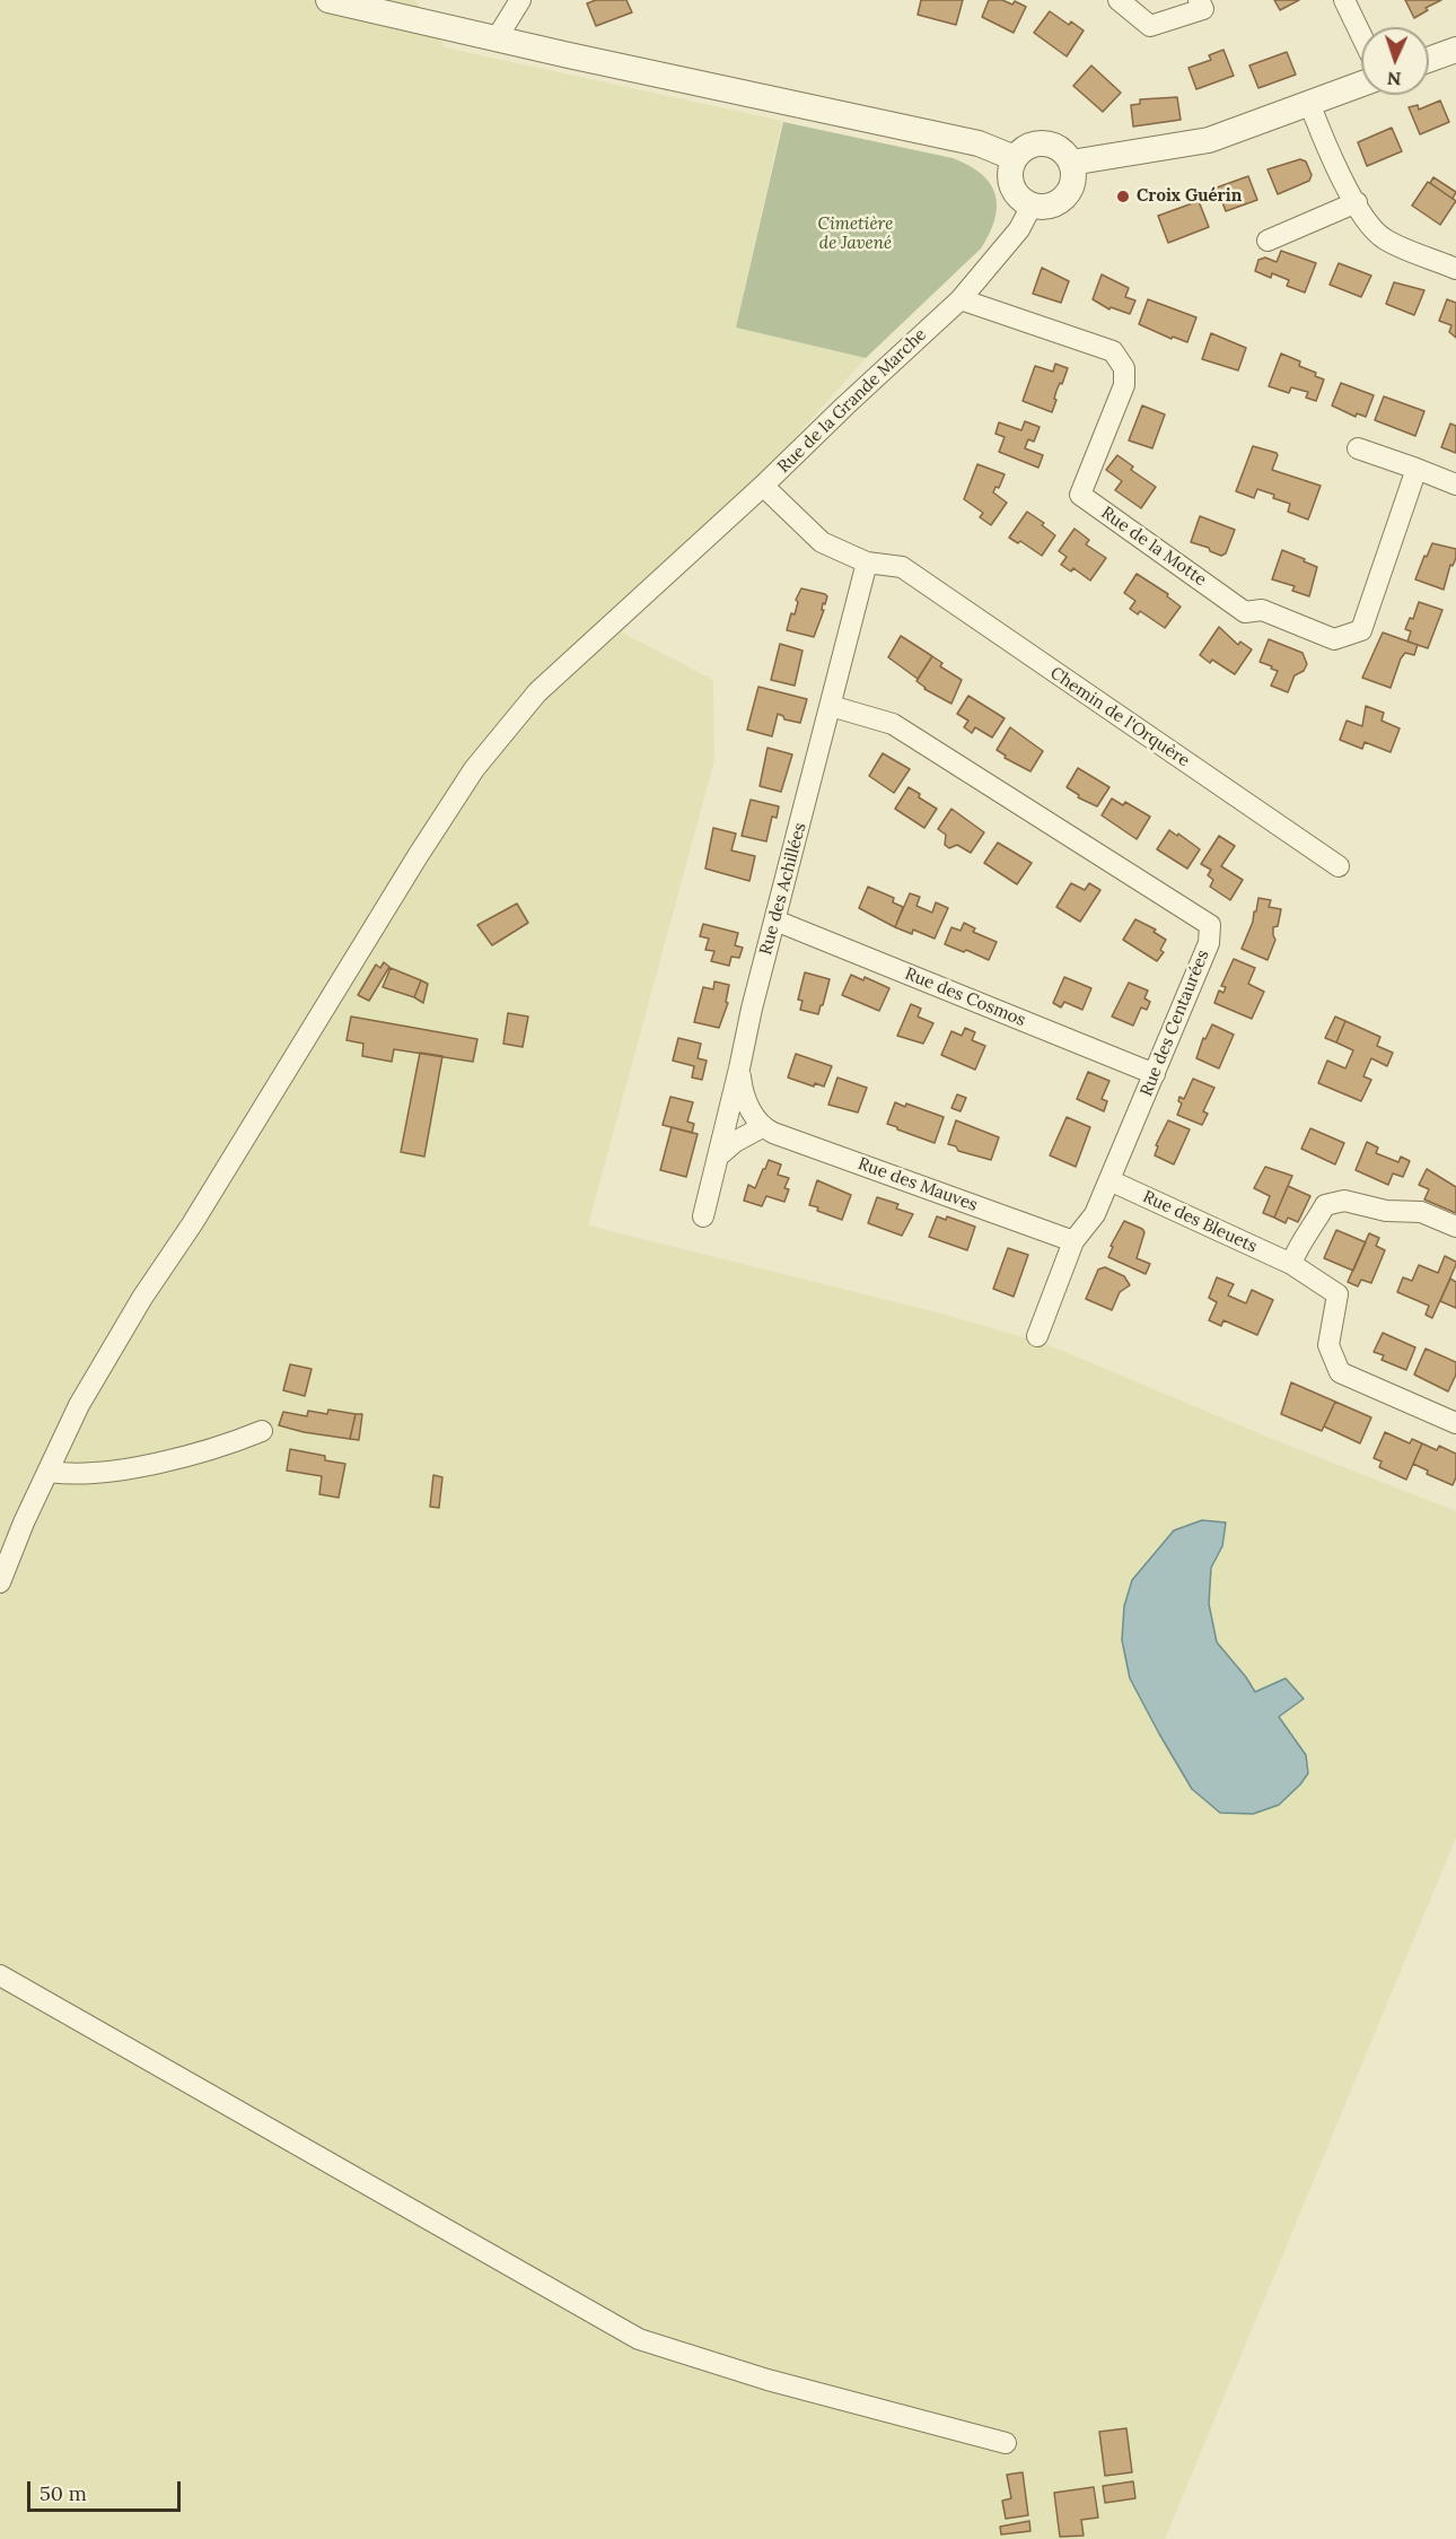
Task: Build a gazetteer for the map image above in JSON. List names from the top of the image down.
{
  "streets": {
    "street": [
      "Rue de la Grande Marche",
      "Rue de la Motte",
      "Chemin de l'Orquère",
      "Rue des Achillées",
      "Rue des Cosmos",
      "Rue des Centaurées",
      "Rue des Mauves",
      "Rue des Bleuets"
    ]
  },
  "crossings": [
    ["Rue de la Grande Marche", "Rue de la Motte"],
    ["Chemin de l'Orquère", "Rue des Achillées"],
    ["Rue des Achillées", "Rue des Cosmos"],
    ["Rue des Achillées", "Rue des Centaurées"],
    ["Rue des Cosmos", "Rue des Centaurées"],
    ["Rue des Centaurées", "Rue des Mauves"],
    ["Rue des Centaurées", "Rue des Bleuets"]
  ],
  "parks": ["Cimetière de Javené"],
  "places": ["Croix Guérin"],
  "scale_bar": "50 m",
  "north": "bottom"
}
